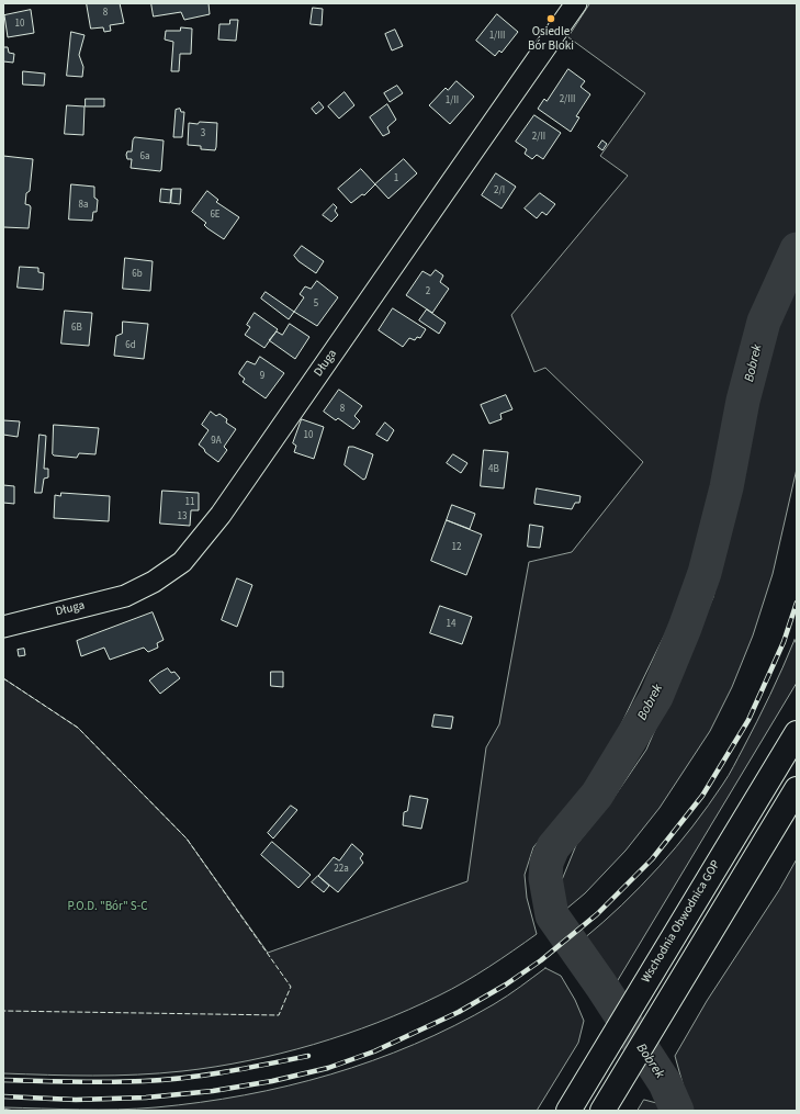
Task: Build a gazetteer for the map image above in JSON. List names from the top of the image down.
{
  "streets": {
    "highway": ["Wschodnia Obwodnica GOP"],
    "street": ["Długa"]
  },
  "water": ["Bobrek"],
  "parks": ["P.O.D. \"Bór\" S-C"],
  "places": ["Osiedle Bór Bloki"],
  "house_numbers": [
    "8",
    "10",
    "1/III",
    "2/III",
    "1/II",
    "3",
    "2/II",
    "6a",
    "1",
    "2/I",
    "8a",
    "6E",
    "6b",
    "2",
    "5",
    "6B",
    "6d",
    "9",
    "8",
    "10",
    "9A",
    "4B",
    "11",
    "13",
    "12",
    "14",
    "22a"
  ]
}
